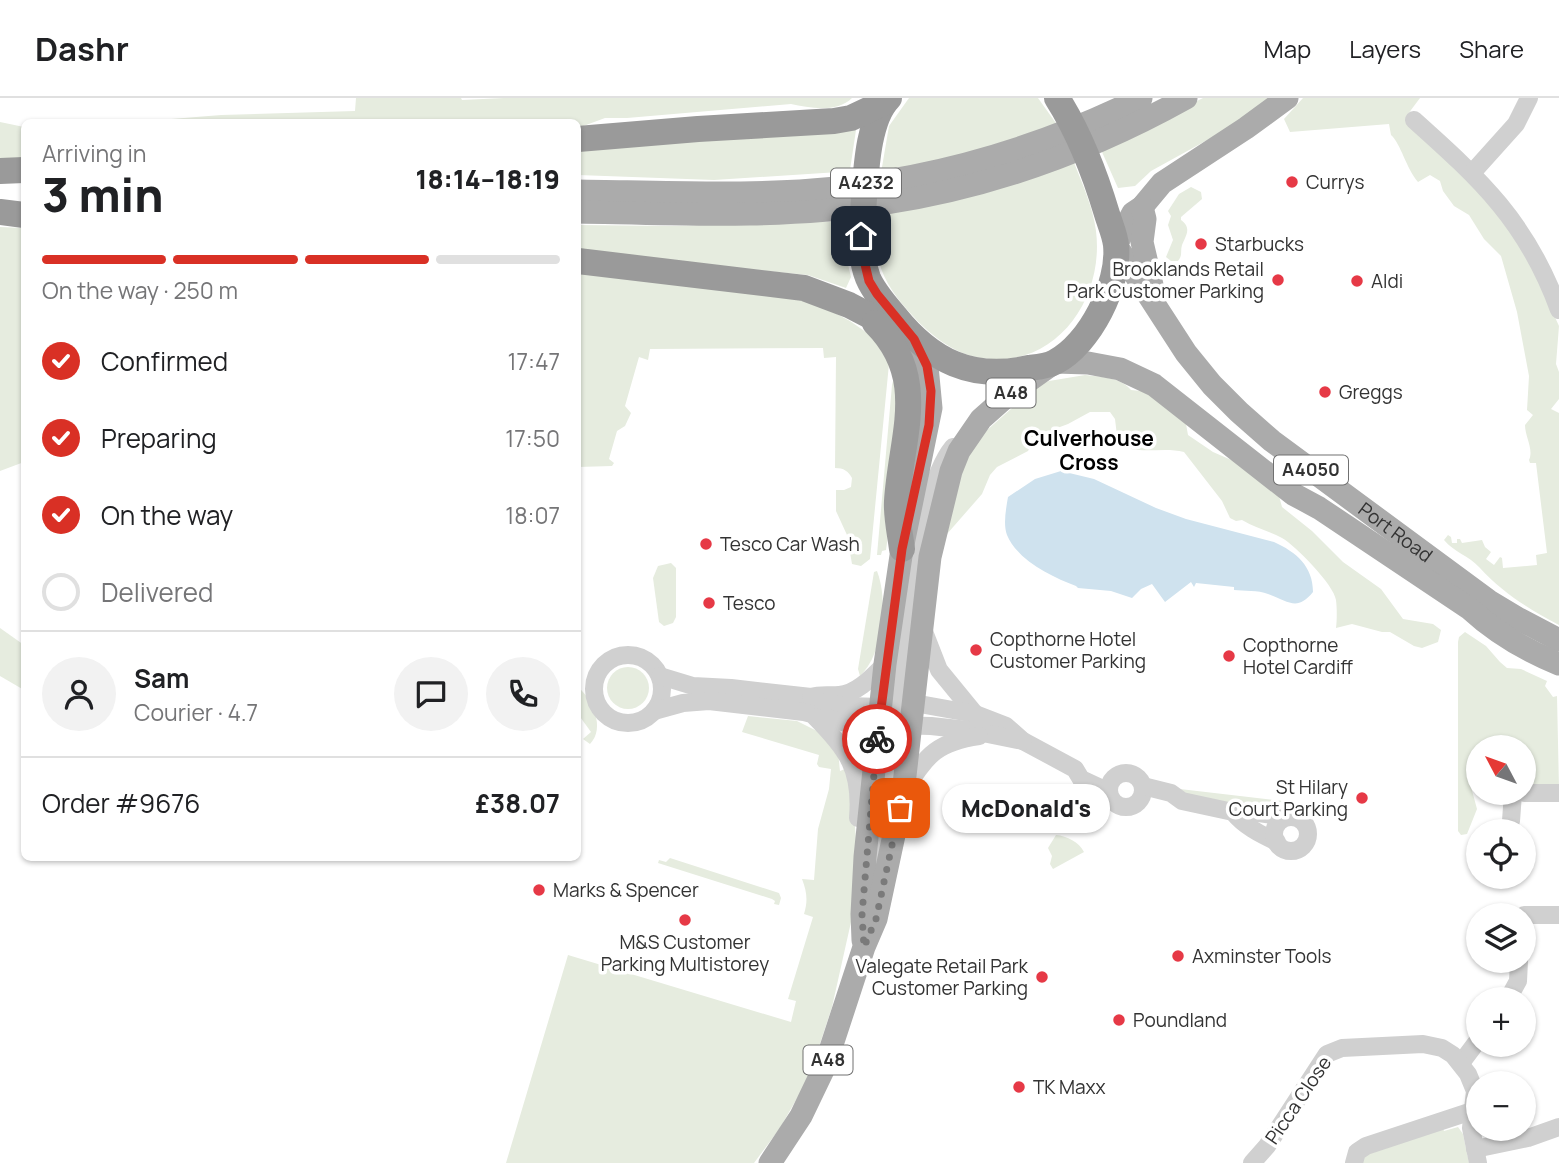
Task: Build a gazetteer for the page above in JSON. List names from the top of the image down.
{
  "streets": {
    "main road": [
      "A4232",
      "A48",
      "A4050",
      "Port Road"
    ],
    "street": ["Picca Close"]
  },
  "crossings": [
    ["A48", "Port Road"]
  ],
  "districts": ["Culverhouse Cross"],
  "places": [
    "Currys",
    "Starbucks",
    "Brooklands Retail Park Customer Parking",
    "Aldi",
    "Greggs",
    "Tesco Car Wash",
    "Tesco",
    "Copthorne Hotel Customer Parking",
    "Copthorne Hotel Cardiff",
    "St Hilary Court Parking",
    "McDonald's",
    "Marks & Spencer",
    "M&S Customer Parking Multistorey",
    "Axminster Tools",
    "Valegate Retail Park Customer Parking",
    "Poundland",
    "TK Maxx"
  ],
  "north": "top left",
  "page": {
    "header": "Dashr",
    "nav": ["Map", "Layers", "Share"],
    "heading": ["3 min", "Arriving in", "18:14–18:19"],
    "panel": [
      "Sam",
      "Courier · 4.7",
      "Order #9676",
      "£38.07"
    ],
    "bar": "On the way · 250 m",
    "list": [
      ["Confirmed", "17:47"],
      ["Preparing", "17:50"],
      ["On the way", "18:07"],
      "Delivered"
    ],
    "map_buttons": ["+", "−"],
    "bubble": "McDonald's"
  }
}
